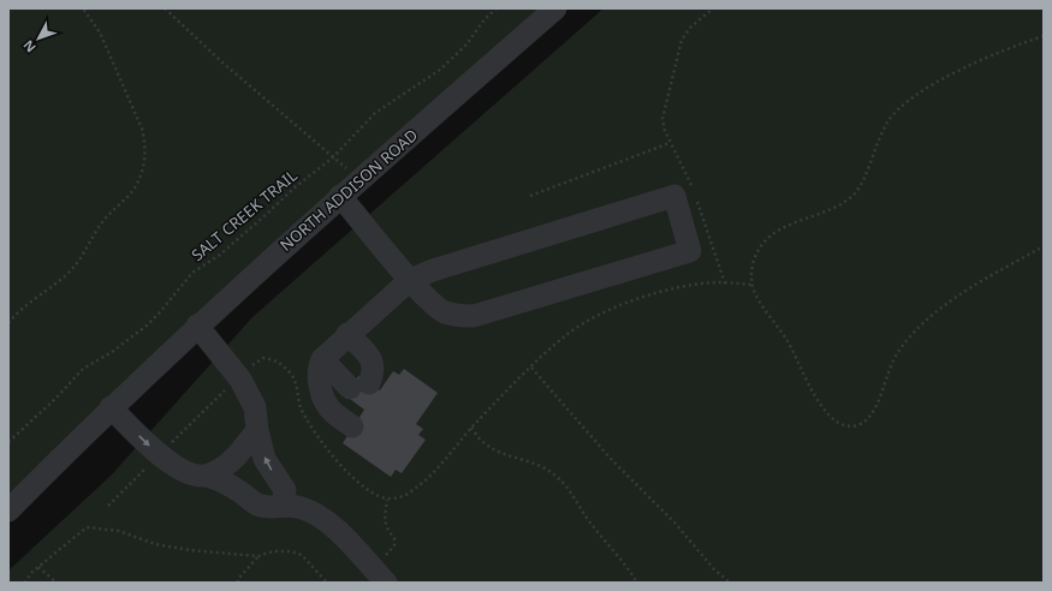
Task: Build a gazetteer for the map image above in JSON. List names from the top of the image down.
{
  "streets": {
    "street": ["NORTH ADDISON ROAD"],
    "path": ["SALT CREEK TRAIL"]
  },
  "north": "bottom left"
}
